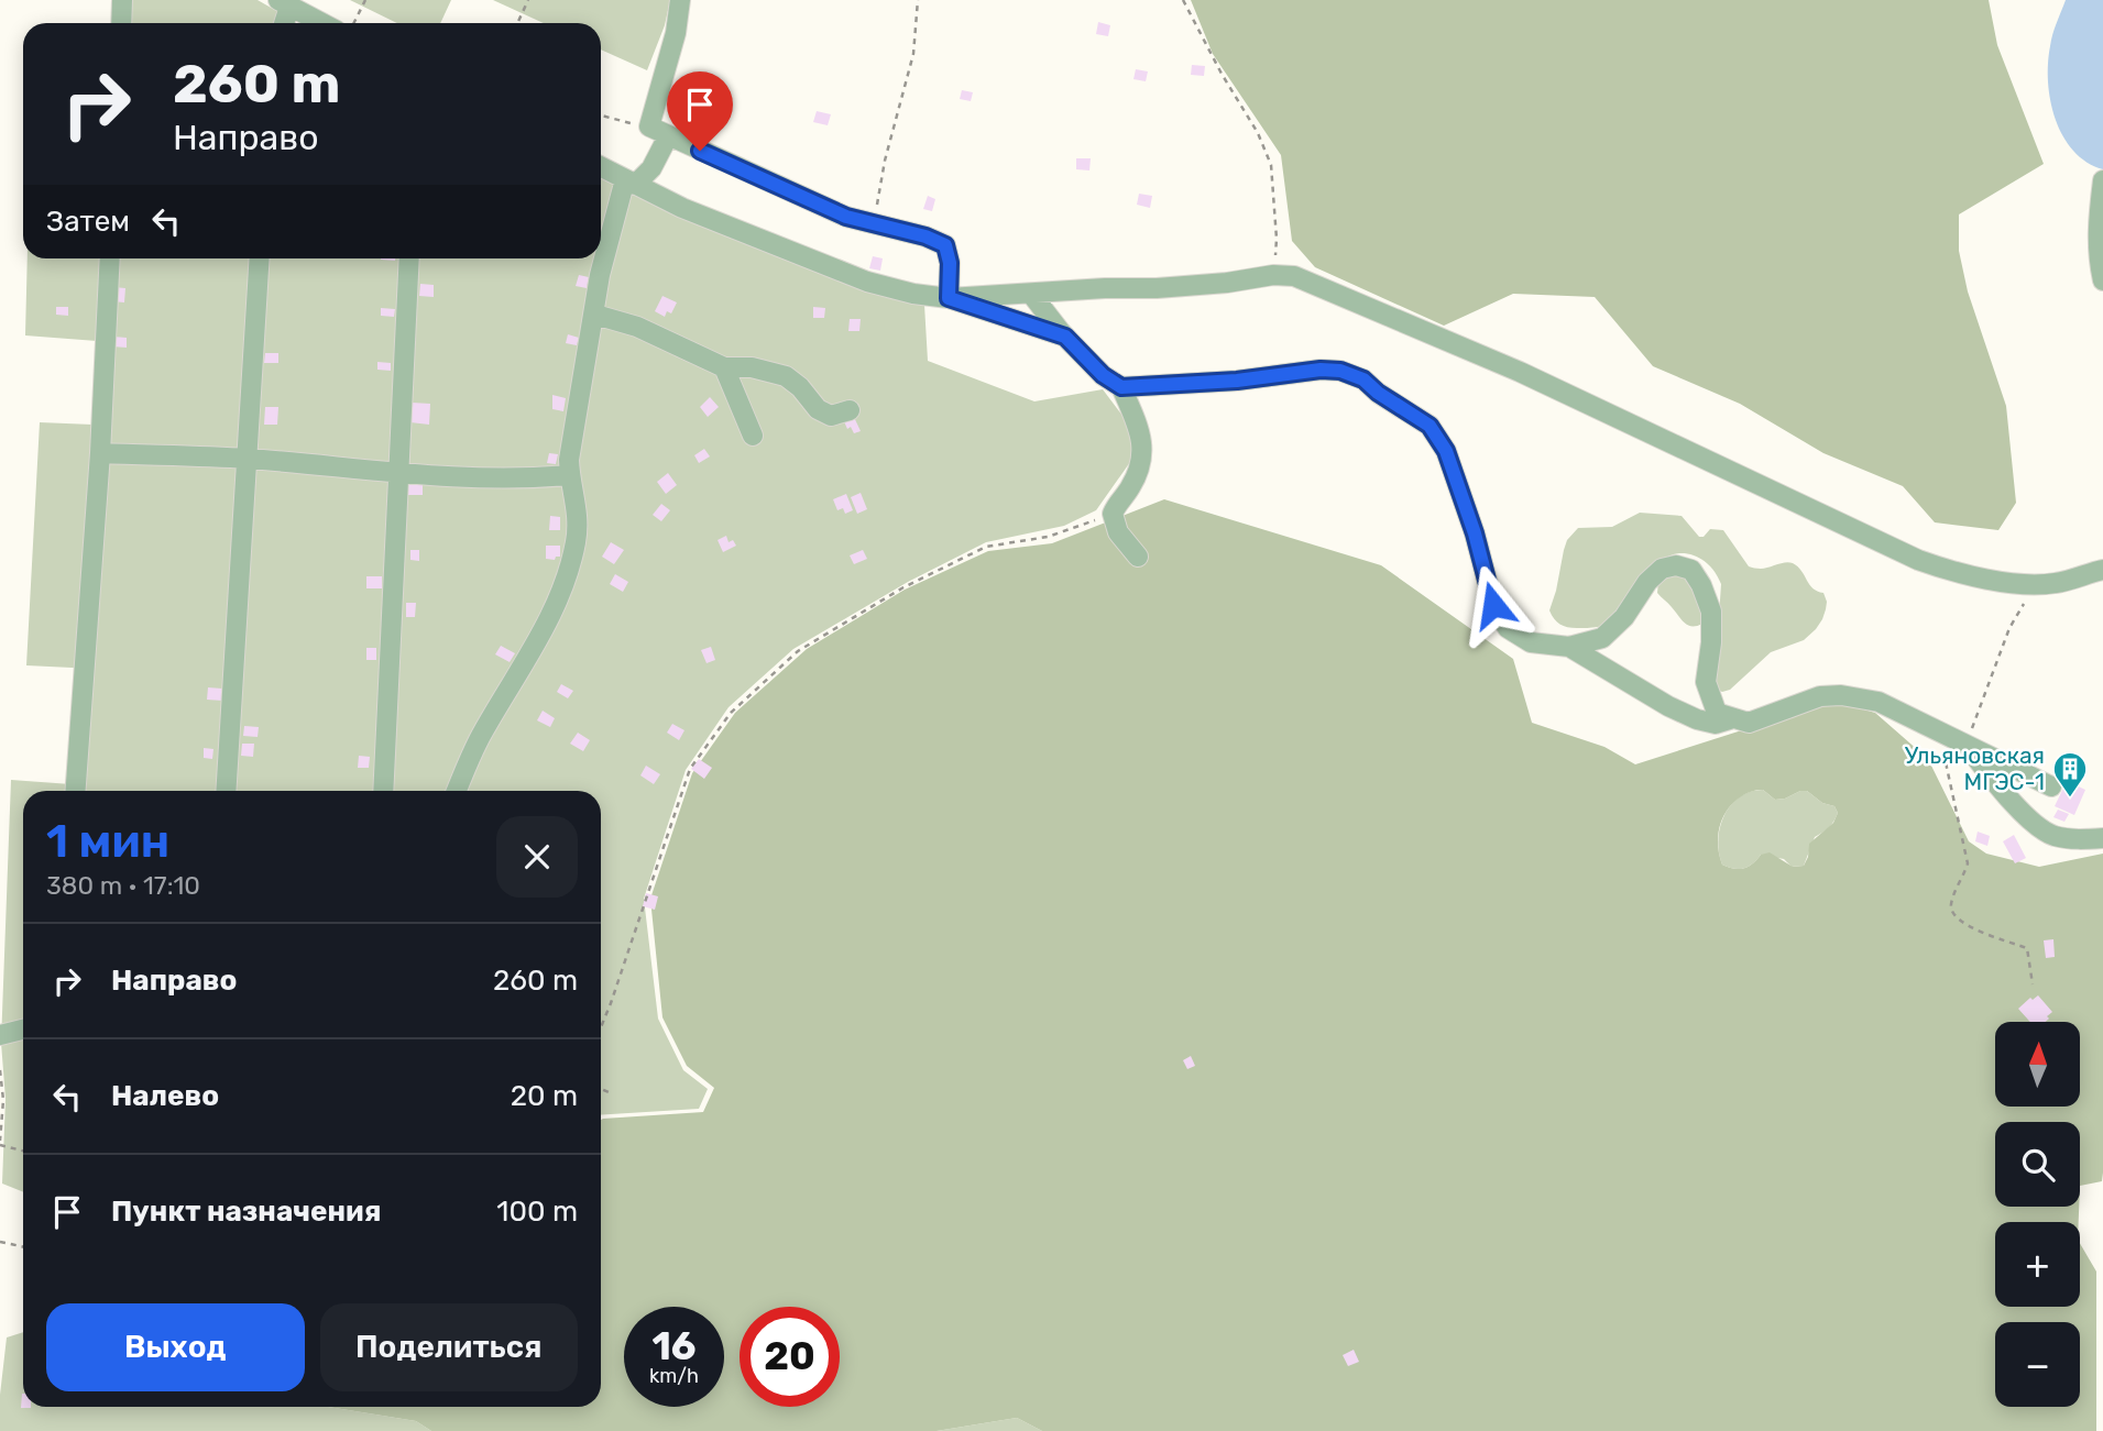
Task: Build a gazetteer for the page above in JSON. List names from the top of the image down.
{
  "places": {
    "building": ["Ульяновская МГЭС-1"]
  },
  "north": "top",
  "page": {
    "turn": ["260 m", "Направо"],
    "then": "Затем",
    "heading": ["1 мин", "380 m · 17:10"],
    "list": [
      {
        "name": "Направо",
        "value": "260 m"
      },
      {
        "name": "Налево",
        "value": "20 m"
      },
      {
        "name": "Пункт назначения",
        "value": "100 m"
      }
    ],
    "map_buttons": ["+", "−"],
    "buttons": ["Выход", "Поделиться"],
    "speed": "16 km/h",
    "limit": "20"
  }
}
